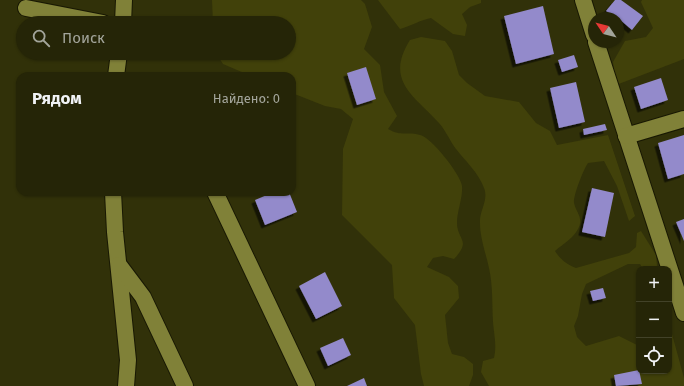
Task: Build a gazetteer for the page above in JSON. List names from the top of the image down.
{
  "north": "top left",
  "page": {
    "search": "Поиск",
    "heading": ["Рядом", "Найдено: 0"],
    "map_buttons": ["+", "−"]
  }
}
